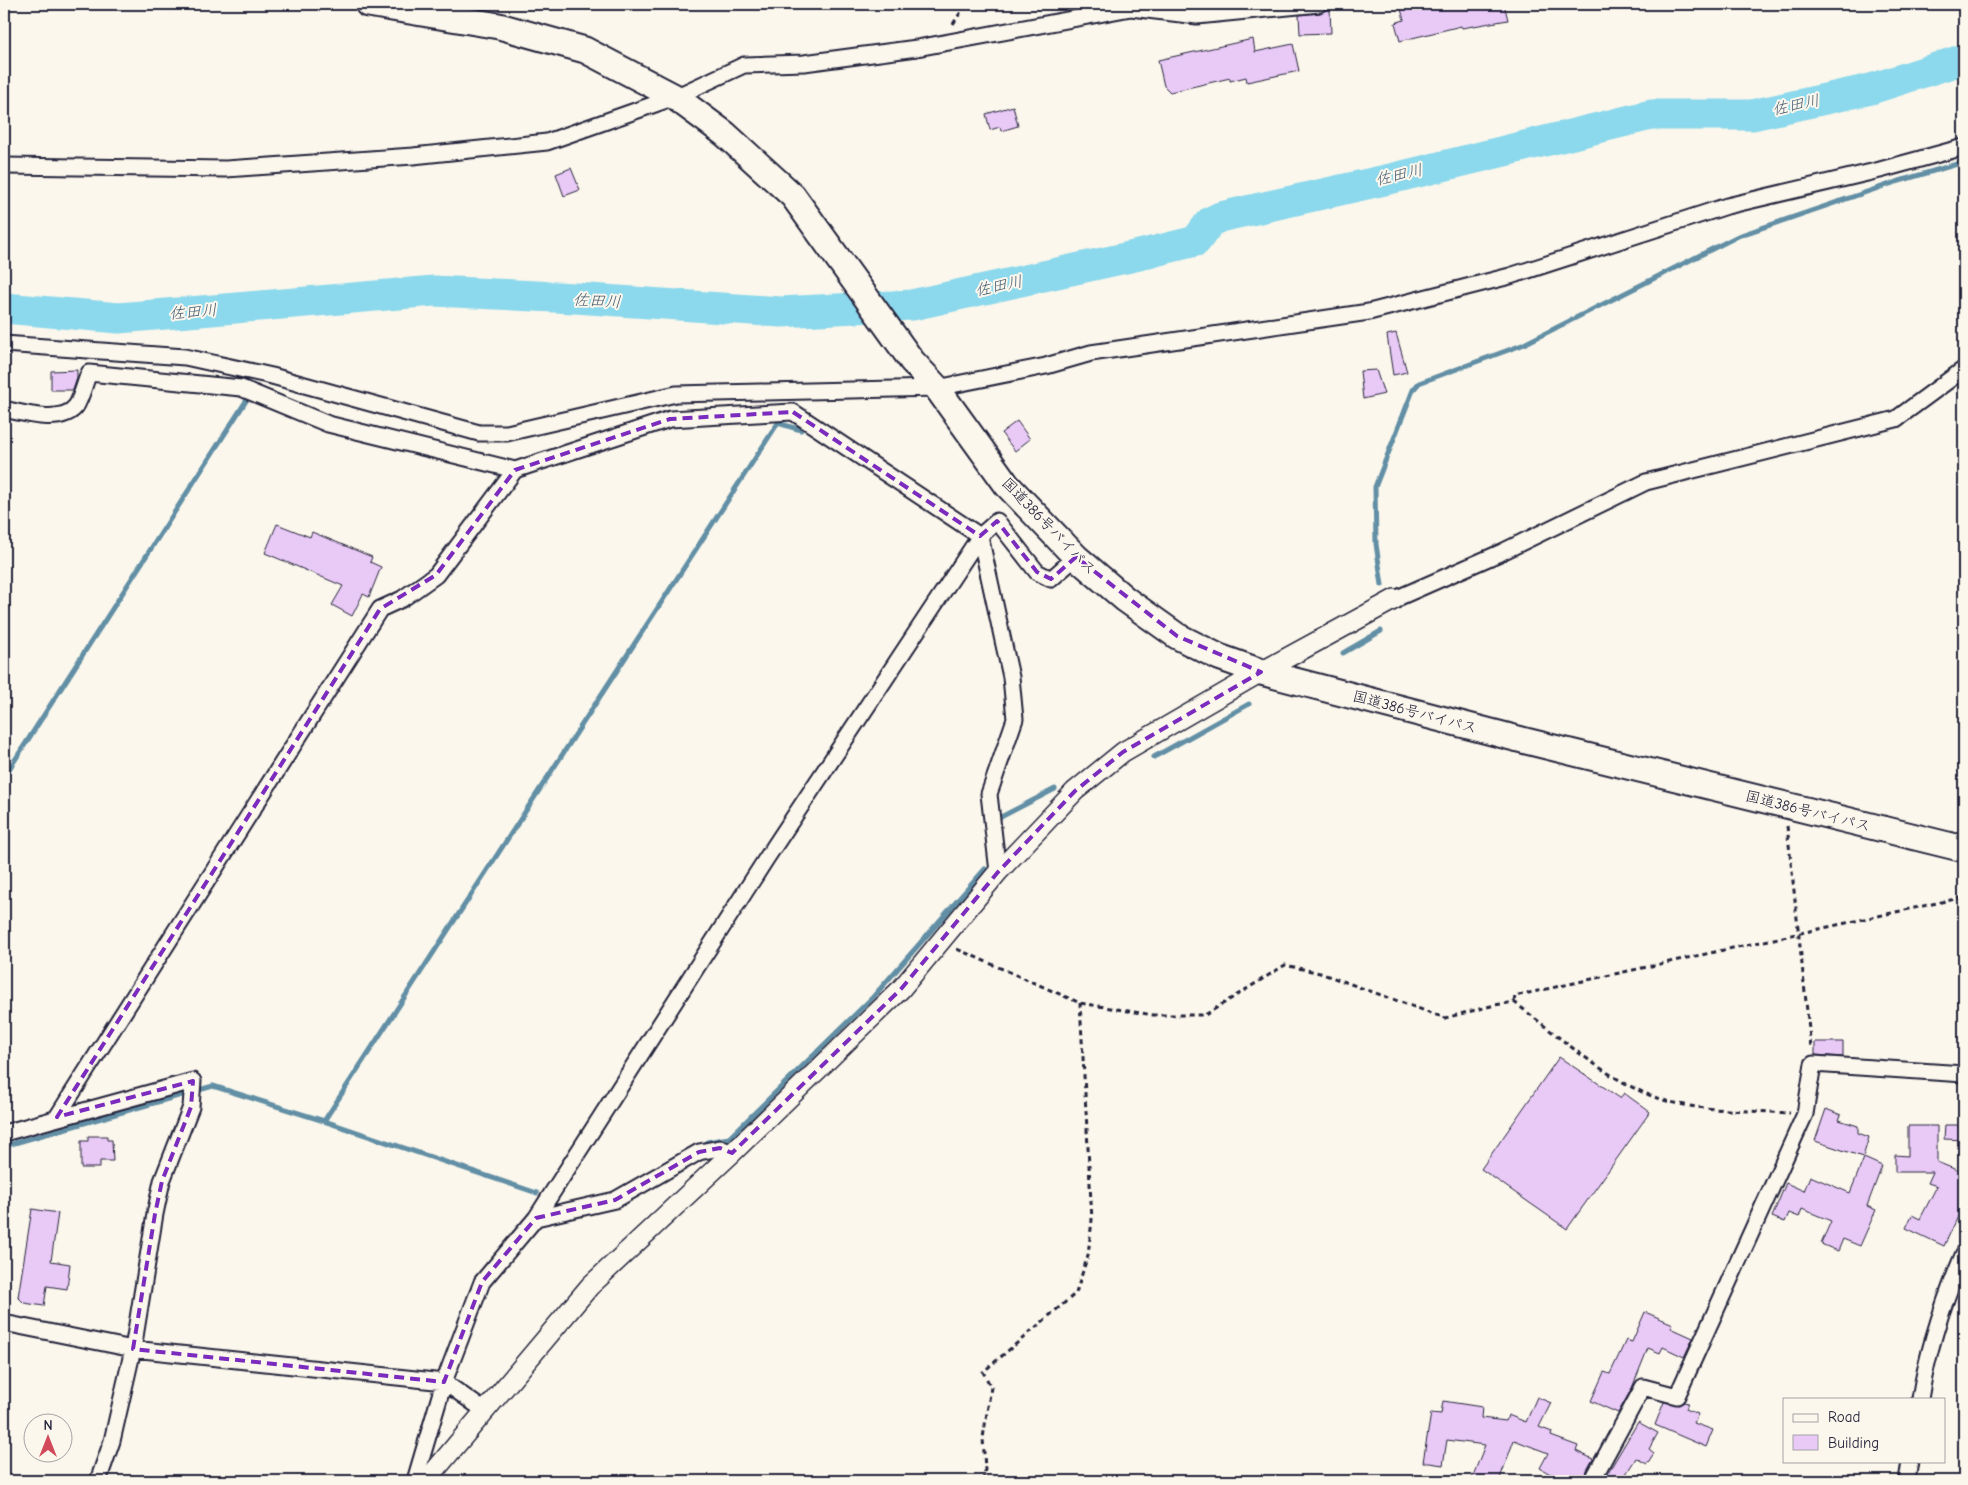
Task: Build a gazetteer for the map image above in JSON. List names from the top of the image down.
{
  "streets": {
    "highway": ["国道386号バイパス"]
  },
  "water": ["佐田川"],
  "legend": ["Road", "Building"],
  "north": "top"
}
